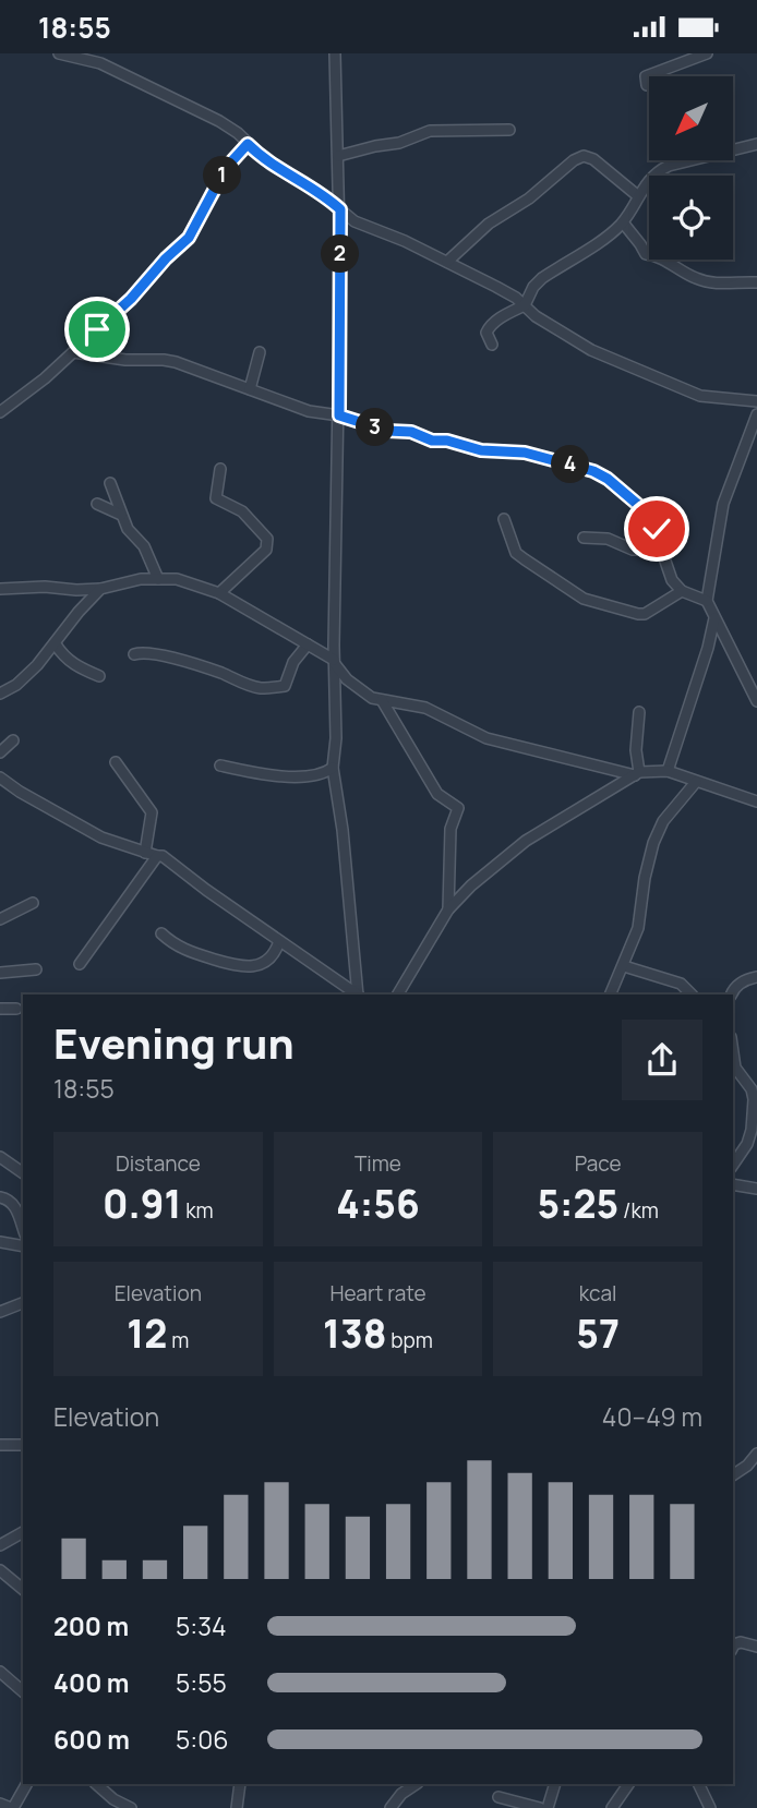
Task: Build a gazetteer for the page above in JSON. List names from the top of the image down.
{
  "north": "bottom left",
  "page": {
    "status": "18:55",
    "pins": [
      "1",
      "2",
      "3",
      "4"
    ],
    "heading": ["Evening run", "18:55"],
    "stats": [
      ["Distance", "0.91 km"],
      ["Time", "4:56"],
      ["Pace", "5:25 /km"],
      ["Elevation", "12 m"],
      ["Heart rate", "138 bpm"],
      ["kcal", "57"]
    ],
    "chart": ["Elevation", "40–49 m"],
    "list": [
      {
        "name": "200 m",
        "note": "5:34"
      },
      {
        "name": "400 m",
        "note": "5:55"
      },
      {
        "name": "600 m",
        "note": "5:06"
      }
    ]
  }
}
